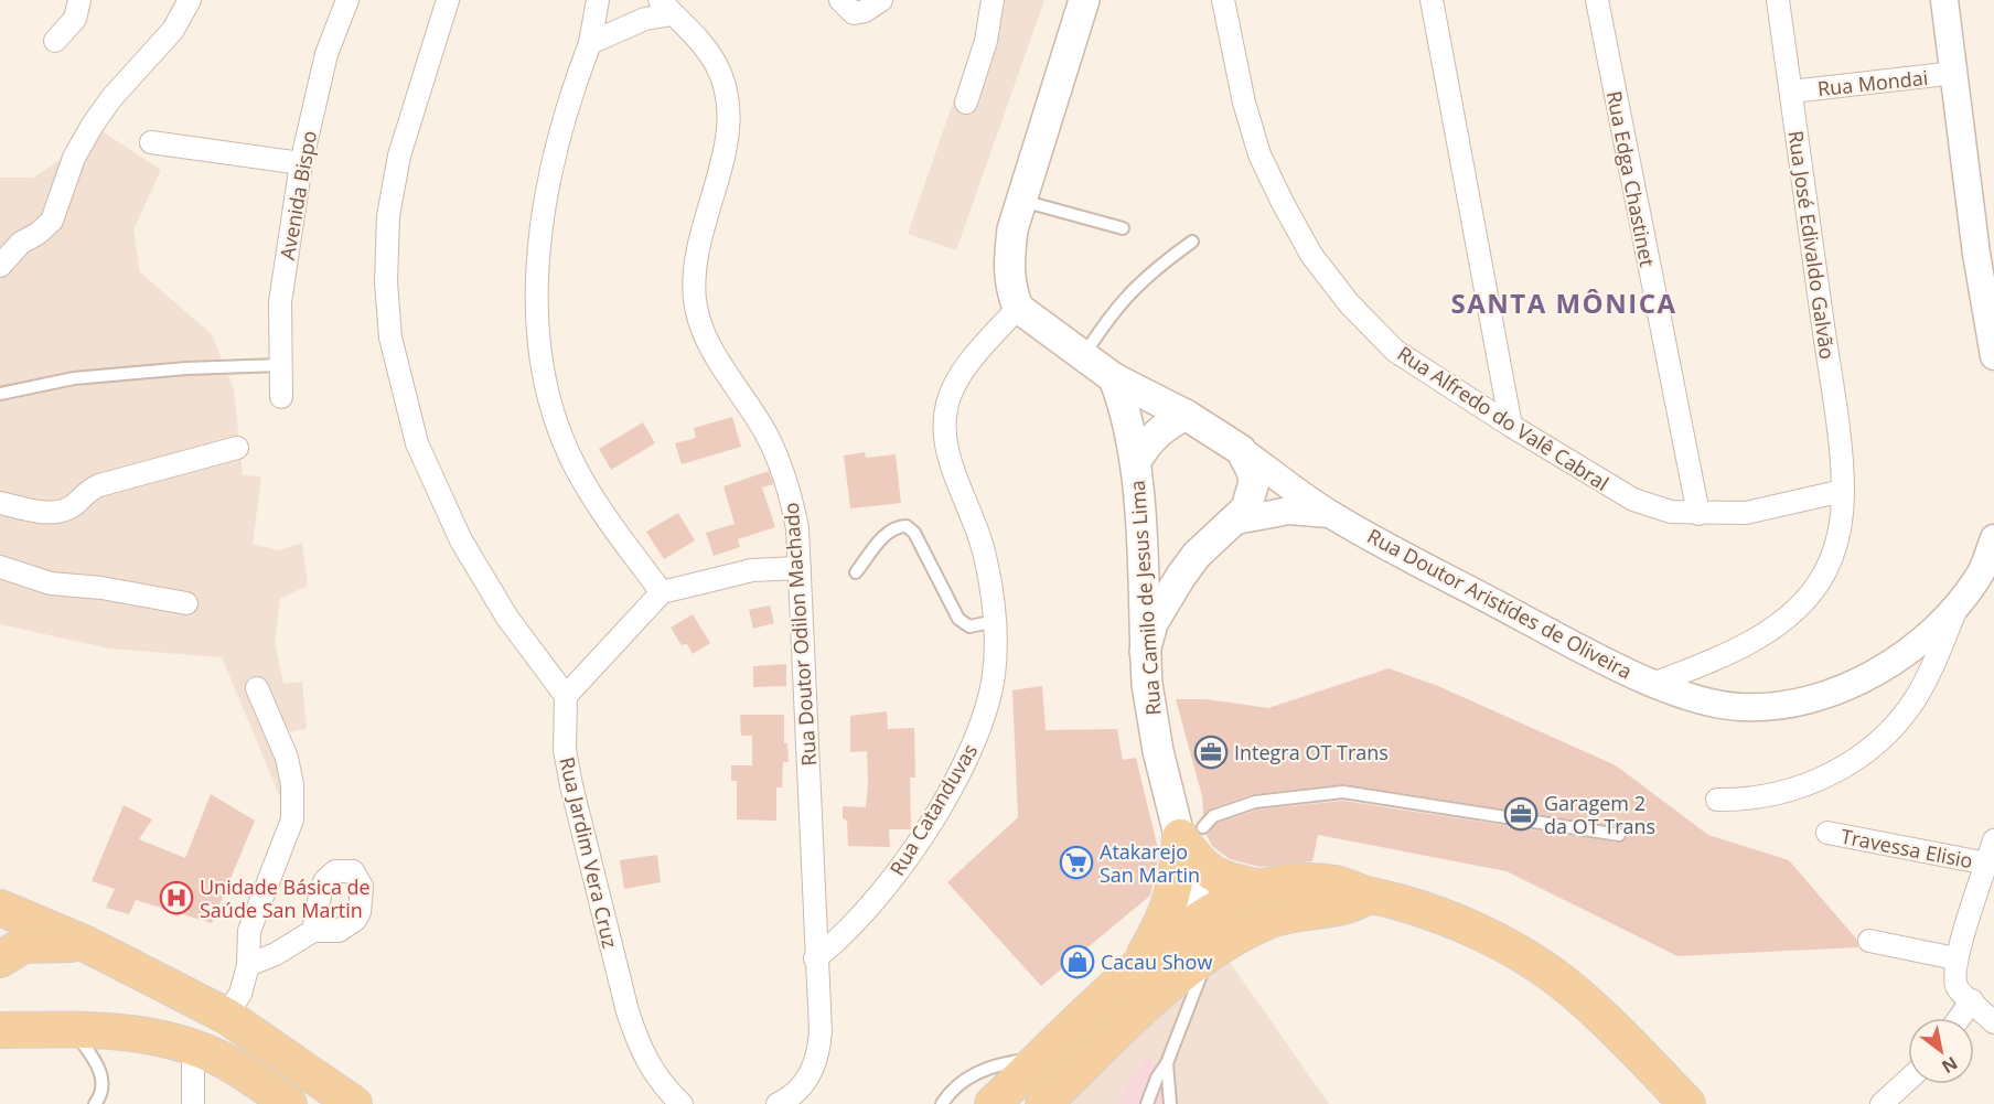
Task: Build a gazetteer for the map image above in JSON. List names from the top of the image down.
{
  "streets": {
    "main road": ["Rua Camilo de Jesus Lima", "Rua Doutor Aristídes de Oliveira"],
    "street": [
      "Rua Mondai",
      "Rua Edga Chastinet",
      "Avenida Bispo",
      "Rua José Edivaldo Galvão",
      "Rua Alfredo do Valê Cabral",
      "Rua Doutor Odilon Machado",
      "Rua Catanduvas",
      "Travessa Elisio",
      "Rua Jardim Vera Cruz"
    ]
  },
  "crossings": [
    ["Rua Mondai", "Rua José Edivaldo Galvão"],
    ["Rua Edga Chastinet", "Rua Alfredo do Valê Cabral"],
    ["Rua José Edivaldo Galvão", "Rua Alfredo do Valê Cabral"],
    ["Rua José Edivaldo Galvão", "Rua Doutor Aristídes de Oliveira"],
    ["Rua Camilo de Jesus Lima", "Rua Doutor Aristídes de Oliveira"],
    ["Rua Doutor Aristídes de Oliveira", "Rua Catanduvas"],
    ["Rua Doutor Odilon Machado", "Rua Catanduvas"]
  ],
  "districts": ["SANTA MÔNICA"],
  "places": {
    "office": ["Integra OT Trans", "Garagem 2 da OT Trans"],
    "supermarket": ["Atakarejo San Martin"],
    "hospital": ["Unidade Básica de Saúde San Martin"],
    "shop": ["Cacau Show"]
  },
  "north": "bottom right"
}
